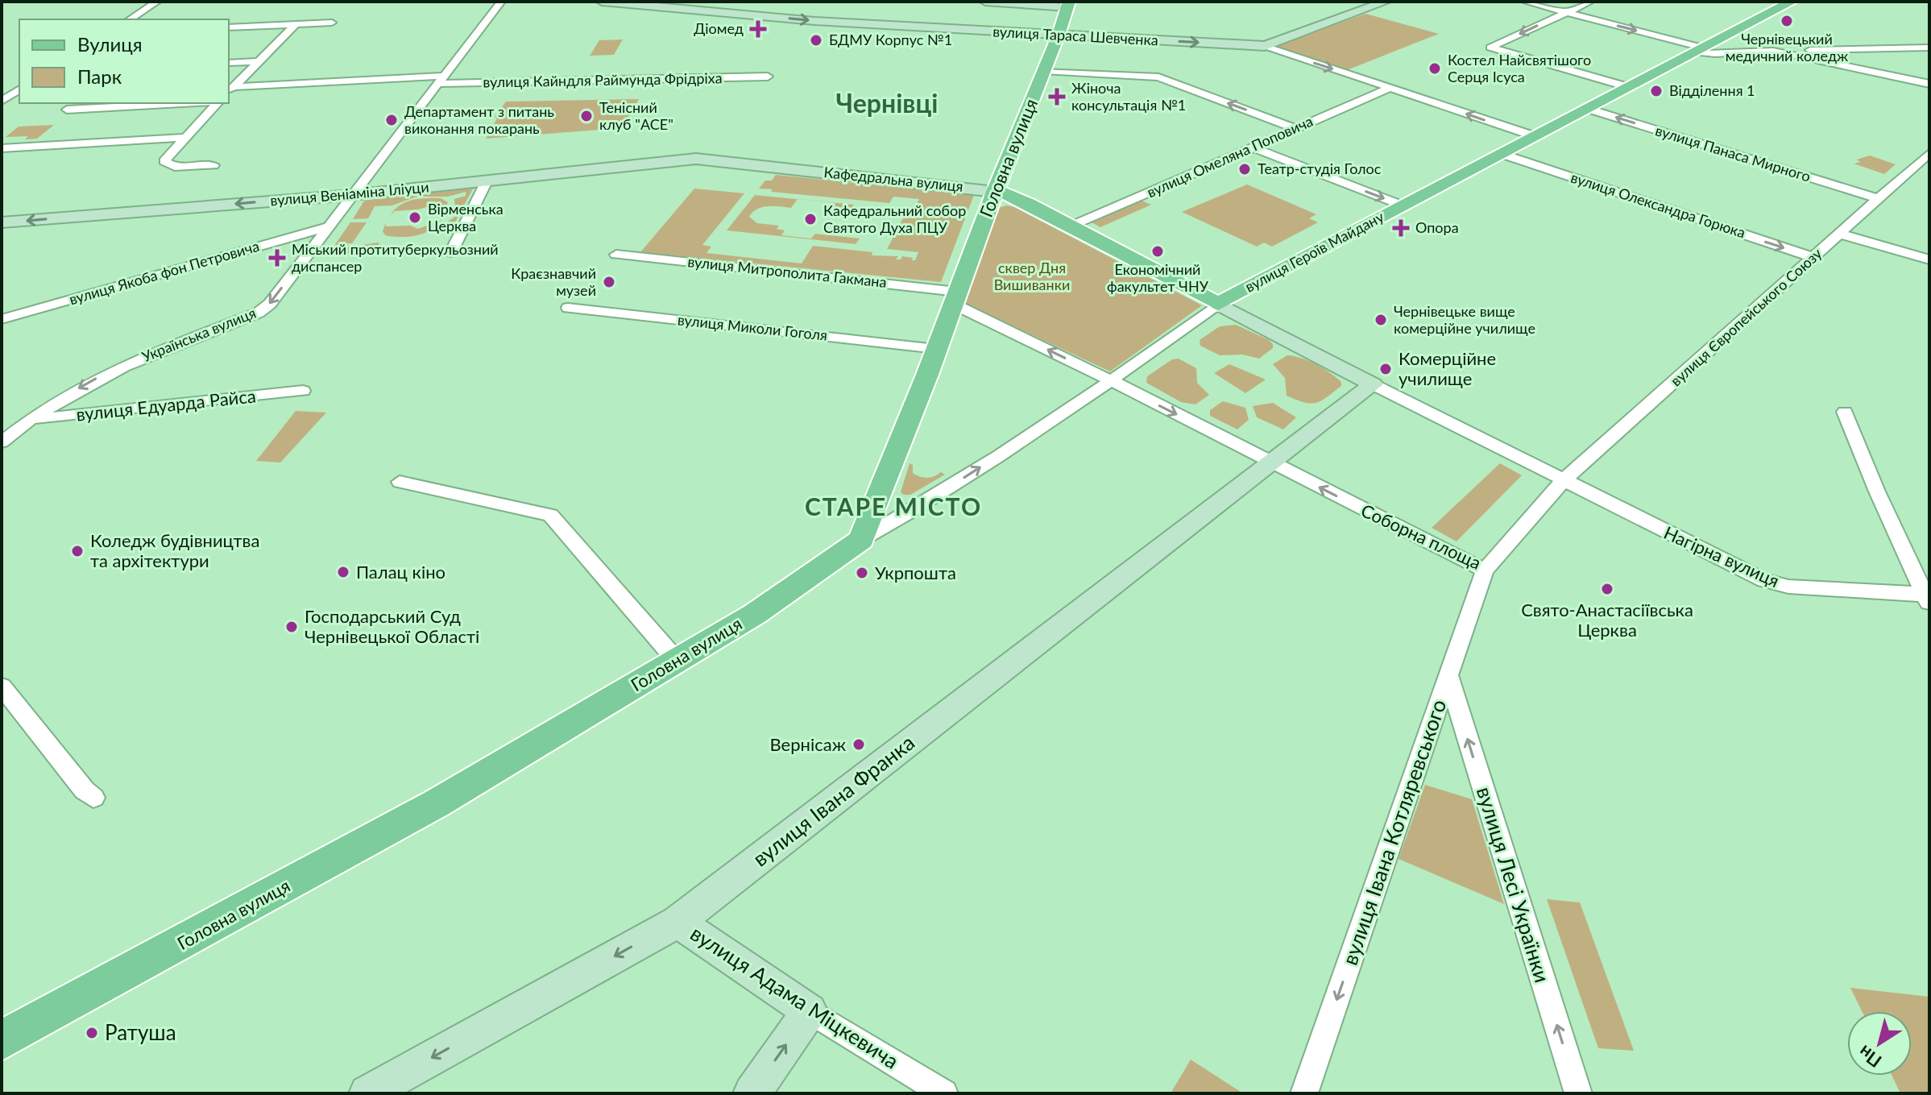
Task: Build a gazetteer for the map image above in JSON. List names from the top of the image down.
{
  "streets": {
    "main road": ["Головна вулиця", "Кафедральна вулиця", "вулиця Героїв Майдану"],
    "street": [
      "вулиця Тараса Шевченка",
      "вулиця Кайндля Раймунда Фрідріха",
      "вулиця Панаса Мирного",
      "вулиця Омеляна Поповича",
      "вулиця Веніаміна Іліуци",
      "вулиця Олександра Горюка",
      "вулиця Митрополита Гакмана",
      "вулиця Якоба фон Петровича",
      "вулиця Європейського Союзу",
      "вулиця Миколи Гоголя",
      "Українська вулиця",
      "вулиця Едуарда Райса",
      "Соборна площа",
      "Нагірна вулиця",
      "вулиця Івана Франка",
      "вулиця Івана Котляревського",
      "вулиця Лесі Українки",
      "вулиця Адама Міцкевича"
    ]
  },
  "crossings": [
    ["вулиця Тараса Шевченка", "вулиця Омеляна Поповича"],
    ["вулиця Тараса Шевченка", "Головна вулиця"],
    ["вулиця Тараса Шевченка", "вулиця Героїв Майдану"],
    ["вулиця Кайндля Раймунда Фрідріха", "Українська вулиця"],
    ["вулиця Панаса Мирного", "вулиця Героїв Майдану"],
    ["вулиця Панаса Мирного", "вулиця Європейського Союзу"],
    ["вулиця Омеляна Поповича", "Кафедральна вулиця"],
    ["Головна вулиця", "Кафедральна вулиця"],
    ["Головна вулиця", "вулиця Героїв Майдану"],
    ["Головна вулиця", "вулиця Митрополита Гакмана"],
    ["Головна вулиця", "вулиця Миколи Гоголя"],
    ["Кафедральна вулиця", "вулиця Веніаміна Іліуци"],
    ["Кафедральна вулиця", "вулиця Героїв Майдану"],
    ["вулиця Веніаміна Іліуци", "Українська вулиця"],
    ["вулиця Олександра Горюка", "вулиця Героїв Майдану"],
    ["вулиця Олександра Горюка", "вулиця Європейського Союзу"],
    ["вулиця Героїв Майдану", "вулиця Митрополита Гакмана"],
    ["вулиця Героїв Майдану", "Соборна площа"],
    ["вулиця Митрополита Гакмана", "Соборна площа"],
    ["вулиця Якоба фон Петровича", "Українська вулиця"],
    ["вулиця Європейського Союзу", "Соборна площа"],
    ["вулиця Європейського Союзу", "Нагірна вулиця"],
    ["Українська вулиця", "вулиця Едуарда Райса"],
    ["Соборна площа", "Нагірна вулиця"],
    ["Соборна площа", "вулиця Івана Франка"],
    ["Соборна площа", "вулиця Івана Котляревського"],
    ["вулиця Івана Франка", "вулиця Адама Міцкевича"],
    ["вулиця Івана Котляревського", "вулиця Лесі Українки"]
  ],
  "one_way": [
    "вулиця Олександра Горюка",
    "Українська вулиця",
    "вулиця Івана Котляревського",
    "вулиця Лесі Українки"
  ],
  "districts": ["Чернівці", "СТАРЕ МІСТО"],
  "parks": ["сквер Дня Вишиванки"],
  "places": {
    "other": [
      "Чернівецький медичний коледж",
      "БДМУ Корпус №1",
      "Костел Найсвятішого Серця Ісуса",
      "Відділення 1",
      "Тенісний клуб \"ACE\"",
      "Департамент з питань виконання покарань",
      "Театр-студія Голос",
      "Вірменська Церква",
      "Кафедральний собор Святого Духа ПЦУ",
      "Економічний факультет ЧНУ",
      "Краєзнавчий музей",
      "Чернівецьке вище комерційне училище",
      "Комерційне училище",
      "Коледж будівництва та архітектури",
      "Палац кіно",
      "Укрпошта",
      "Свято-Анастасіївська Церква",
      "Господарський Суд Чернівецької Області",
      "Вернісаж",
      "Ратуша"
    ],
    "health": [
      "Діомед",
      "Жіноча консультація №1",
      "Опора",
      "Міський протитуберкульозний диспансер"
    ]
  },
  "legend": ["Вулиця", "Парк"],
  "north": "bottom left"
}
